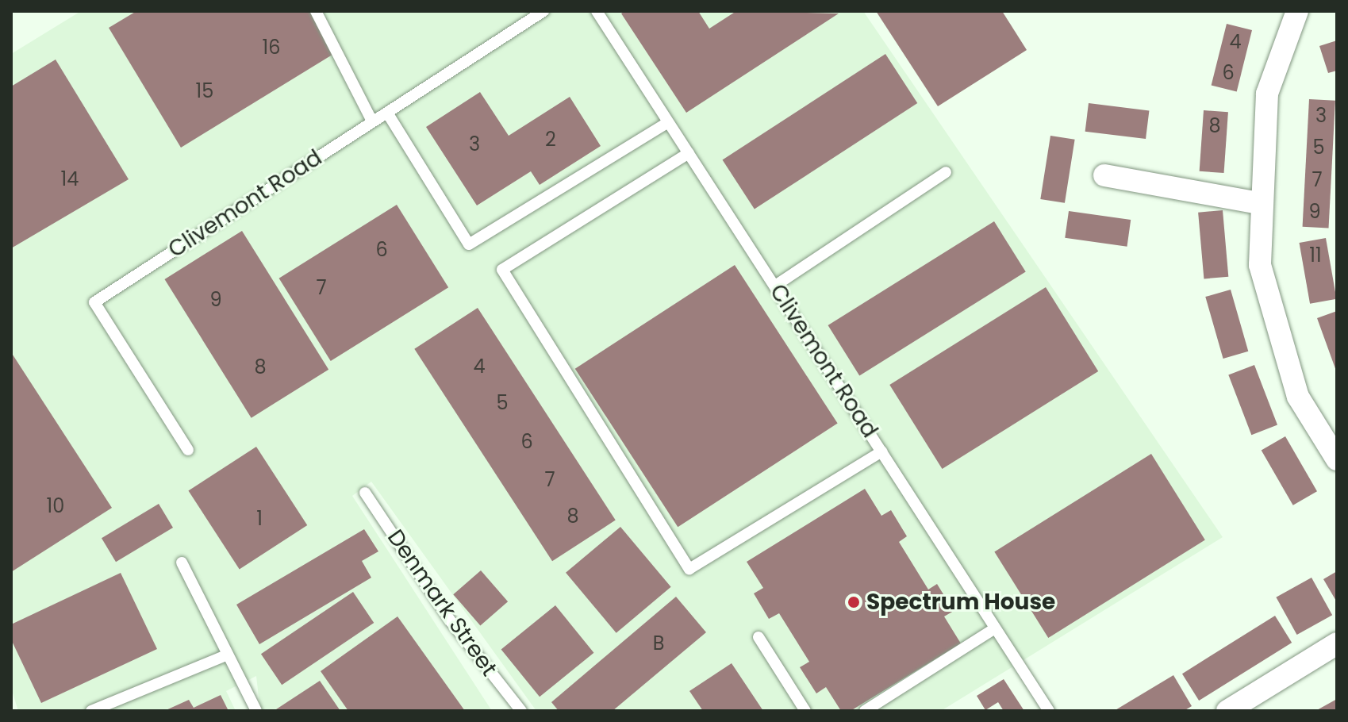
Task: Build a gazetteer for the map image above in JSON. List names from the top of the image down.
{
  "streets": {
    "lane": ["Clivemont Road", "Denmark Street"]
  },
  "places": ["Spectrum House"],
  "house_numbers": [
    "4",
    "16",
    "6",
    "15",
    "3",
    "8",
    "2",
    "3",
    "5",
    "14",
    "7",
    "9",
    "6",
    "11",
    "7",
    "9",
    "4",
    "8",
    "5",
    "6",
    "7",
    "10",
    "8",
    "1",
    "B"
  ]
}
